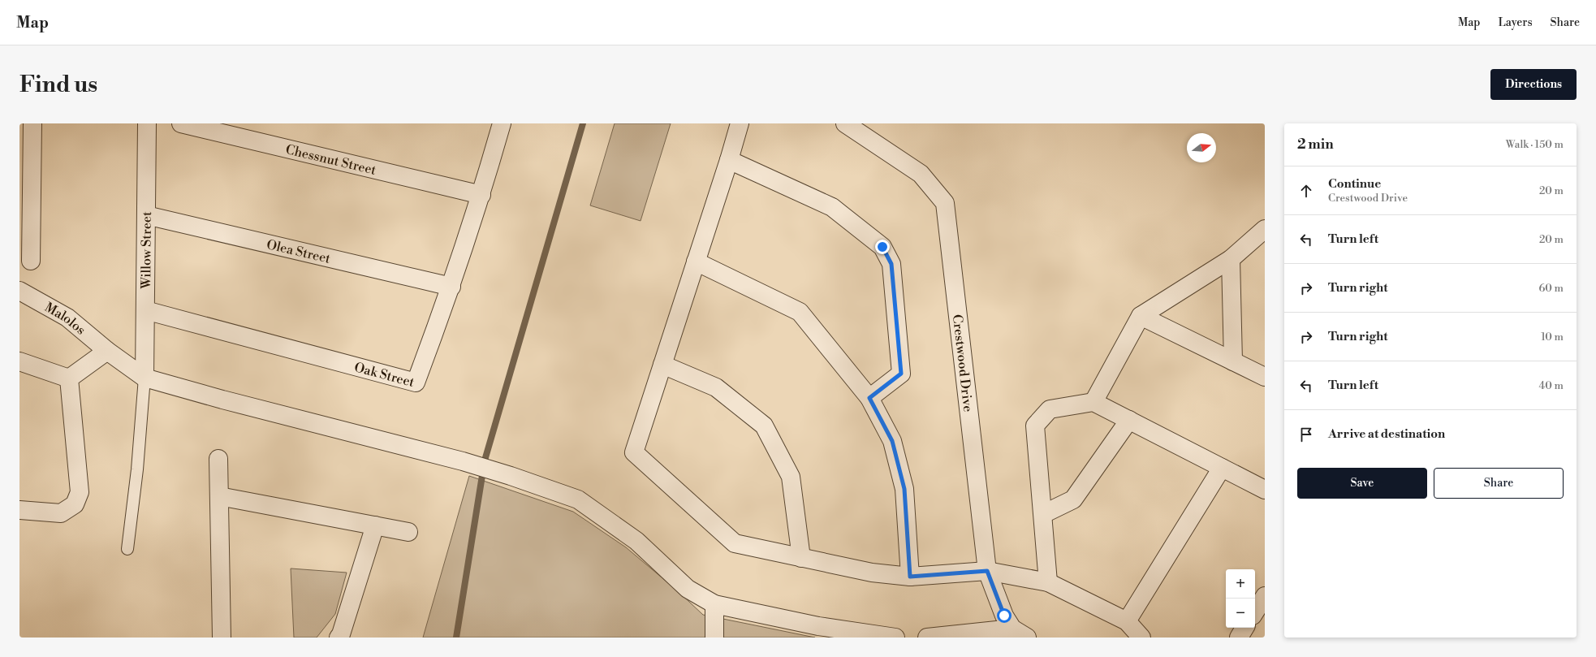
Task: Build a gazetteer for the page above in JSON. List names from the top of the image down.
{
  "streets": {
    "street": [
      "Chessnut Street",
      "Willow Street",
      "Olea Street",
      "Malolos",
      "Crestwood Drive",
      "Oak Street"
    ]
  },
  "crossings": [
    ["Chessnut Street", "Oak Street"],
    ["Willow Street", "Olea Street"],
    ["Willow Street", "Malolos"],
    ["Willow Street", "Oak Street"],
    ["Olea Street", "Oak Street"]
  ],
  "north": "right",
  "page": {
    "header": "Map",
    "nav": ["Map", "Layers", "Share"],
    "buttons": [
      "Directions",
      ["Save", "Share"]
    ],
    "title": "Find us",
    "heading": ["2 min", "Walk · 150 m"],
    "list": [
      ["Continue", "Crestwood Drive", "20 m"],
      ["Turn left", "20 m"],
      ["Turn right", "60 m"],
      ["Turn right", "10 m"],
      ["Turn left", "40 m"],
      "Arrive at destination"
    ],
    "map_buttons": ["+", "−"]
  }
}
